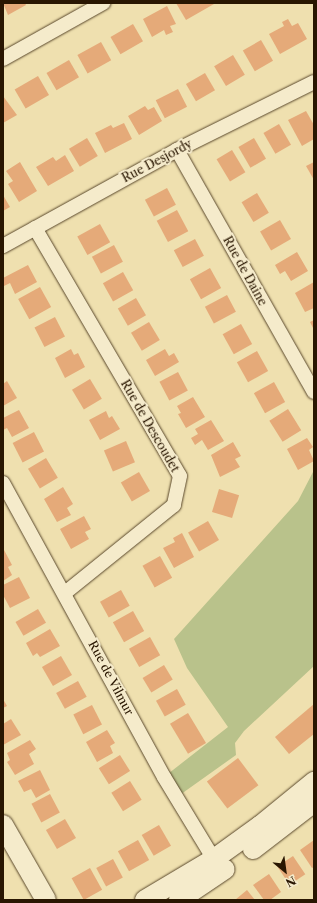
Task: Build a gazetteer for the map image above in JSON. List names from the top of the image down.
{
  "streets": {
    "street": [
      "Rue Desjordy",
      "Rue de Daine",
      "Rue de Descoudet",
      "Rue de Vilmur"
    ]
  },
  "crossings": [
    ["Rue Desjordy", "Rue de Daine"],
    ["Rue Desjordy", "Rue de Descoudet"],
    ["Rue de Descoudet", "Rue de Vilmur"]
  ],
  "north": "bottom right"
}
